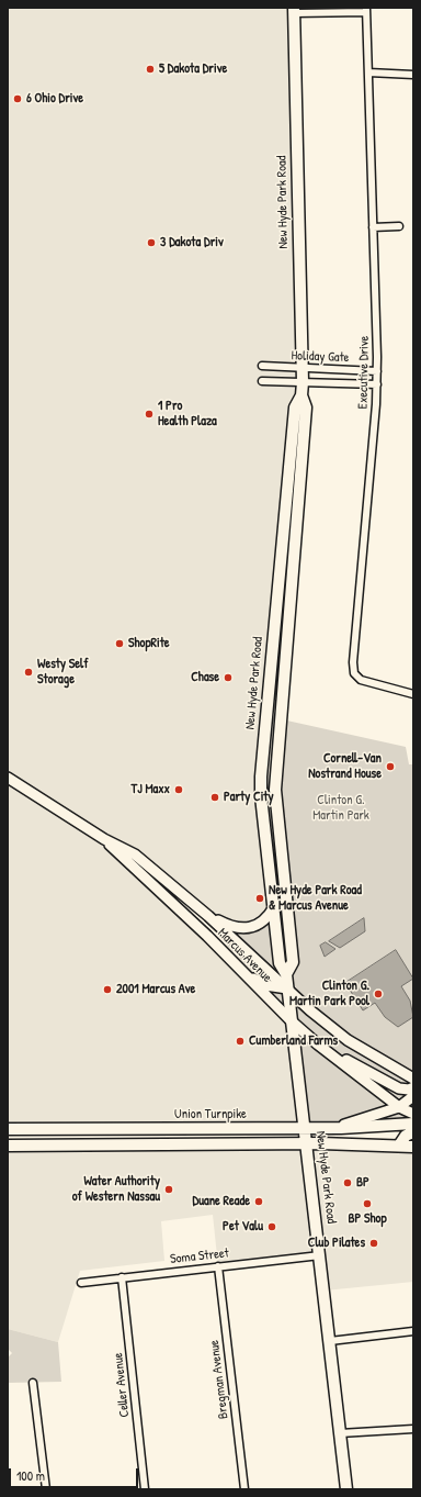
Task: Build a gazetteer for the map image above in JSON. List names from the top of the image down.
{
  "streets": {
    "main road": ["New Hyde Park Road", "Marcus Avenue", "Union Turnpike"],
    "street": [
      "Holiday Gate",
      "Executive Drive",
      "Soma Street",
      "Bregman Avenue",
      "Celler Avenue"
    ]
  },
  "crossings": [
    ["New Hyde Park Road", "Holiday Gate"],
    ["New Hyde Park Road", "Marcus Avenue"],
    ["New Hyde Park Road", "Union Turnpike"],
    ["New Hyde Park Road", "Soma Street"],
    ["Holiday Gate", "Executive Drive"],
    ["Soma Street", "Bregman Avenue"],
    ["Soma Street", "Celler Avenue"]
  ],
  "parks": ["Clinton G. Martin Park"],
  "places": [
    "5 Dakota Drive",
    "6 Ohio Drive",
    "3 Dakota Driv",
    "1 Pro Health Plaza",
    "ShopRite",
    "Westy Self Storage",
    "Chase",
    "Cornell-Van Nostrand House",
    "TJ Maxx",
    "Party City",
    "New Hyde Park Road & Marcus Avenue",
    "2001 Marcus Ave",
    "Clinton G. Martin Park Pool",
    "Cumberland Farms",
    "BP",
    "Water Authority of Western Nassau",
    "Duane Reade",
    "BP Shop",
    "Pet Valu",
    "Club Pilates"
  ],
  "scale_bar": "100 m"
}
